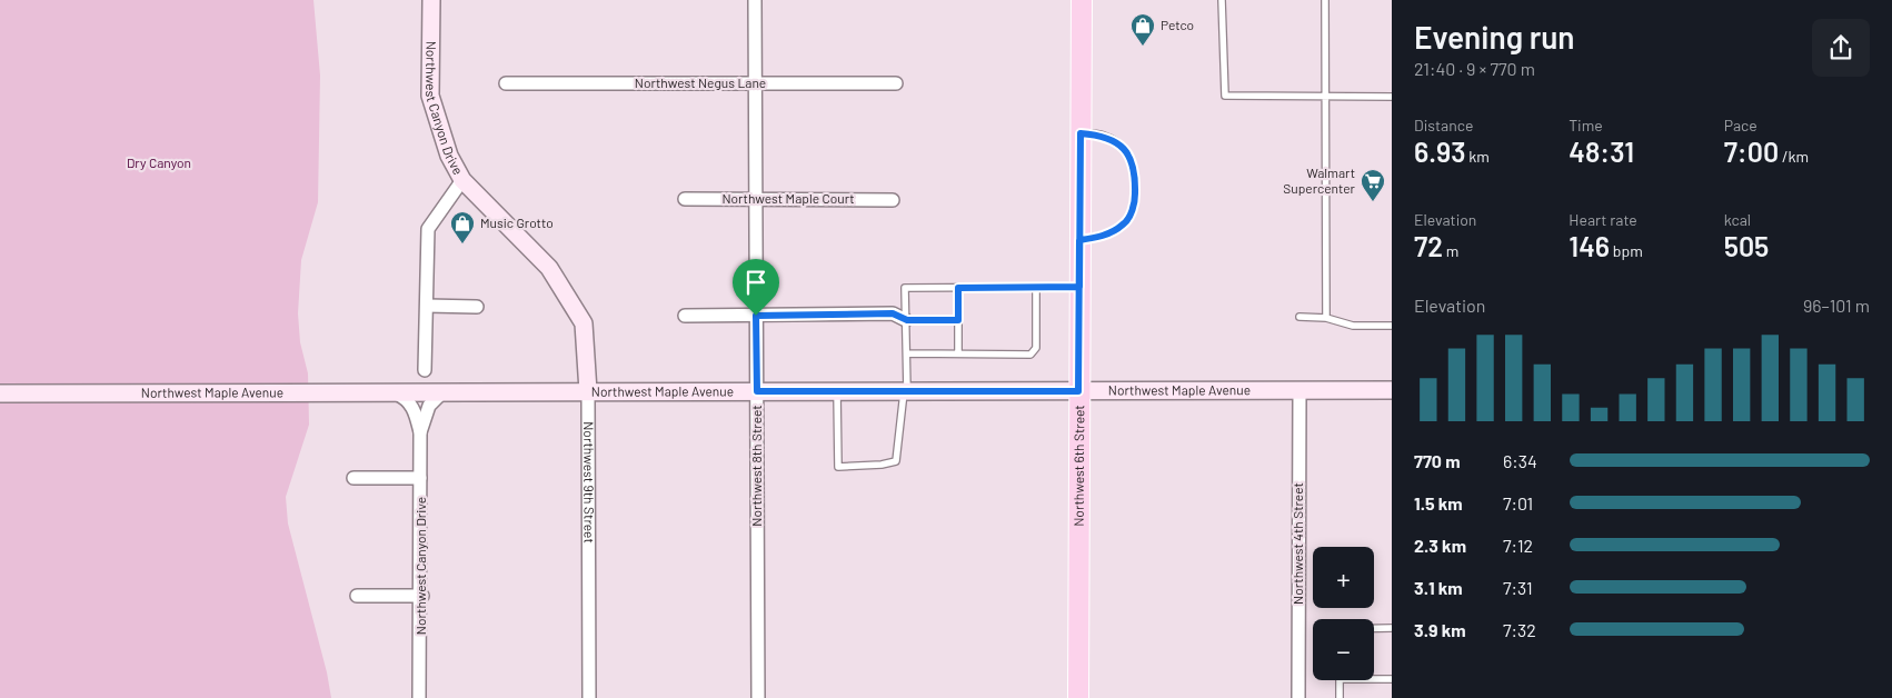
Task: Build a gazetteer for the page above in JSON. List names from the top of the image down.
{
  "streets": {
    "main road": [
      "Northwest Canyon Drive",
      "Northwest Maple Avenue",
      "Northwest 6th Street",
      "Northwest 9th Street"
    ],
    "street": [
      "Northwest Negus Lane",
      "Northwest Maple Court",
      "Northwest 8th Street",
      "Northwest 4th Street"
    ]
  },
  "crossings": [
    ["Northwest Negus Lane", "Northwest 8th Street"],
    ["Northwest Canyon Drive", "Northwest Maple Avenue"],
    ["Northwest Canyon Drive", "Northwest 9th Street"],
    ["Northwest Maple Court", "Northwest 8th Street"],
    ["Northwest Maple Avenue", "Northwest 8th Street"],
    ["Northwest Maple Avenue", "Northwest 6th Street"],
    ["Northwest Maple Avenue", "Northwest 9th Street"],
    ["Northwest Maple Avenue", "Northwest 4th Street"]
  ],
  "parks": ["Dry Canyon"],
  "places": {
    "shop": ["Petco", "Music Grotto"],
    "supermarket": ["Walmart Supercenter"]
  },
  "page": {
    "heading": ["Evening run", "21:40 · 9 × 770 m"],
    "stats": [
      ["Distance", "6.93 km"],
      ["Time", "48:31"],
      ["Pace", "7:00 /km"],
      ["Elevation", "72 m"],
      ["Heart rate", "146 bpm"],
      ["kcal", "505"]
    ],
    "chart": ["Elevation", "96–101 m"],
    "list": [
      {
        "name": "770 m",
        "note": "6:34"
      },
      {
        "name": "1.5 km",
        "note": "7:01"
      },
      {
        "name": "2.3 km",
        "note": "7:12"
      },
      {
        "name": "3.1 km",
        "note": "7:31"
      },
      {
        "name": "3.9 km",
        "note": "7:32"
      }
    ],
    "map_buttons": ["+", "−"]
  }
}
